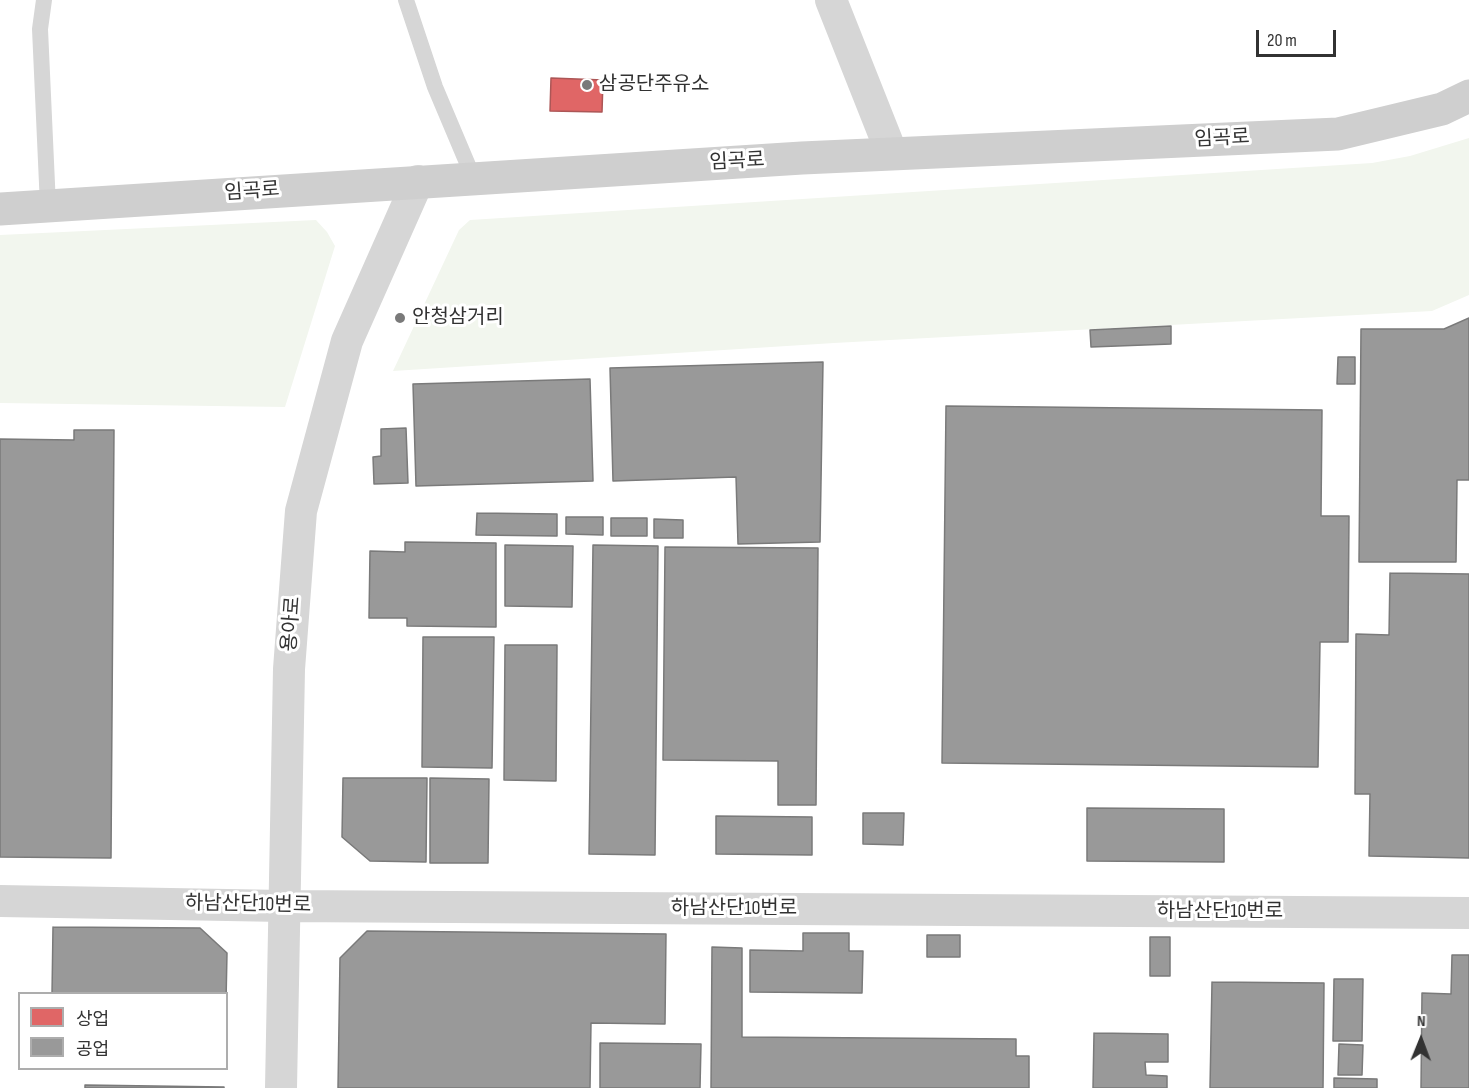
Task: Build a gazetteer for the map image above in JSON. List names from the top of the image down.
{
  "streets": {
    "main road": ["임곡로"],
    "street": ["용아로", "하남산단10번로"]
  },
  "crossings": [
    ["임곡로", "용아로"],
    ["용아로", "하남산단10번로"]
  ],
  "places": ["삼공단주유소", "안청삼거리"],
  "legend": ["상업", "공업"],
  "scale_bar": "20 m",
  "north": "top"
}
